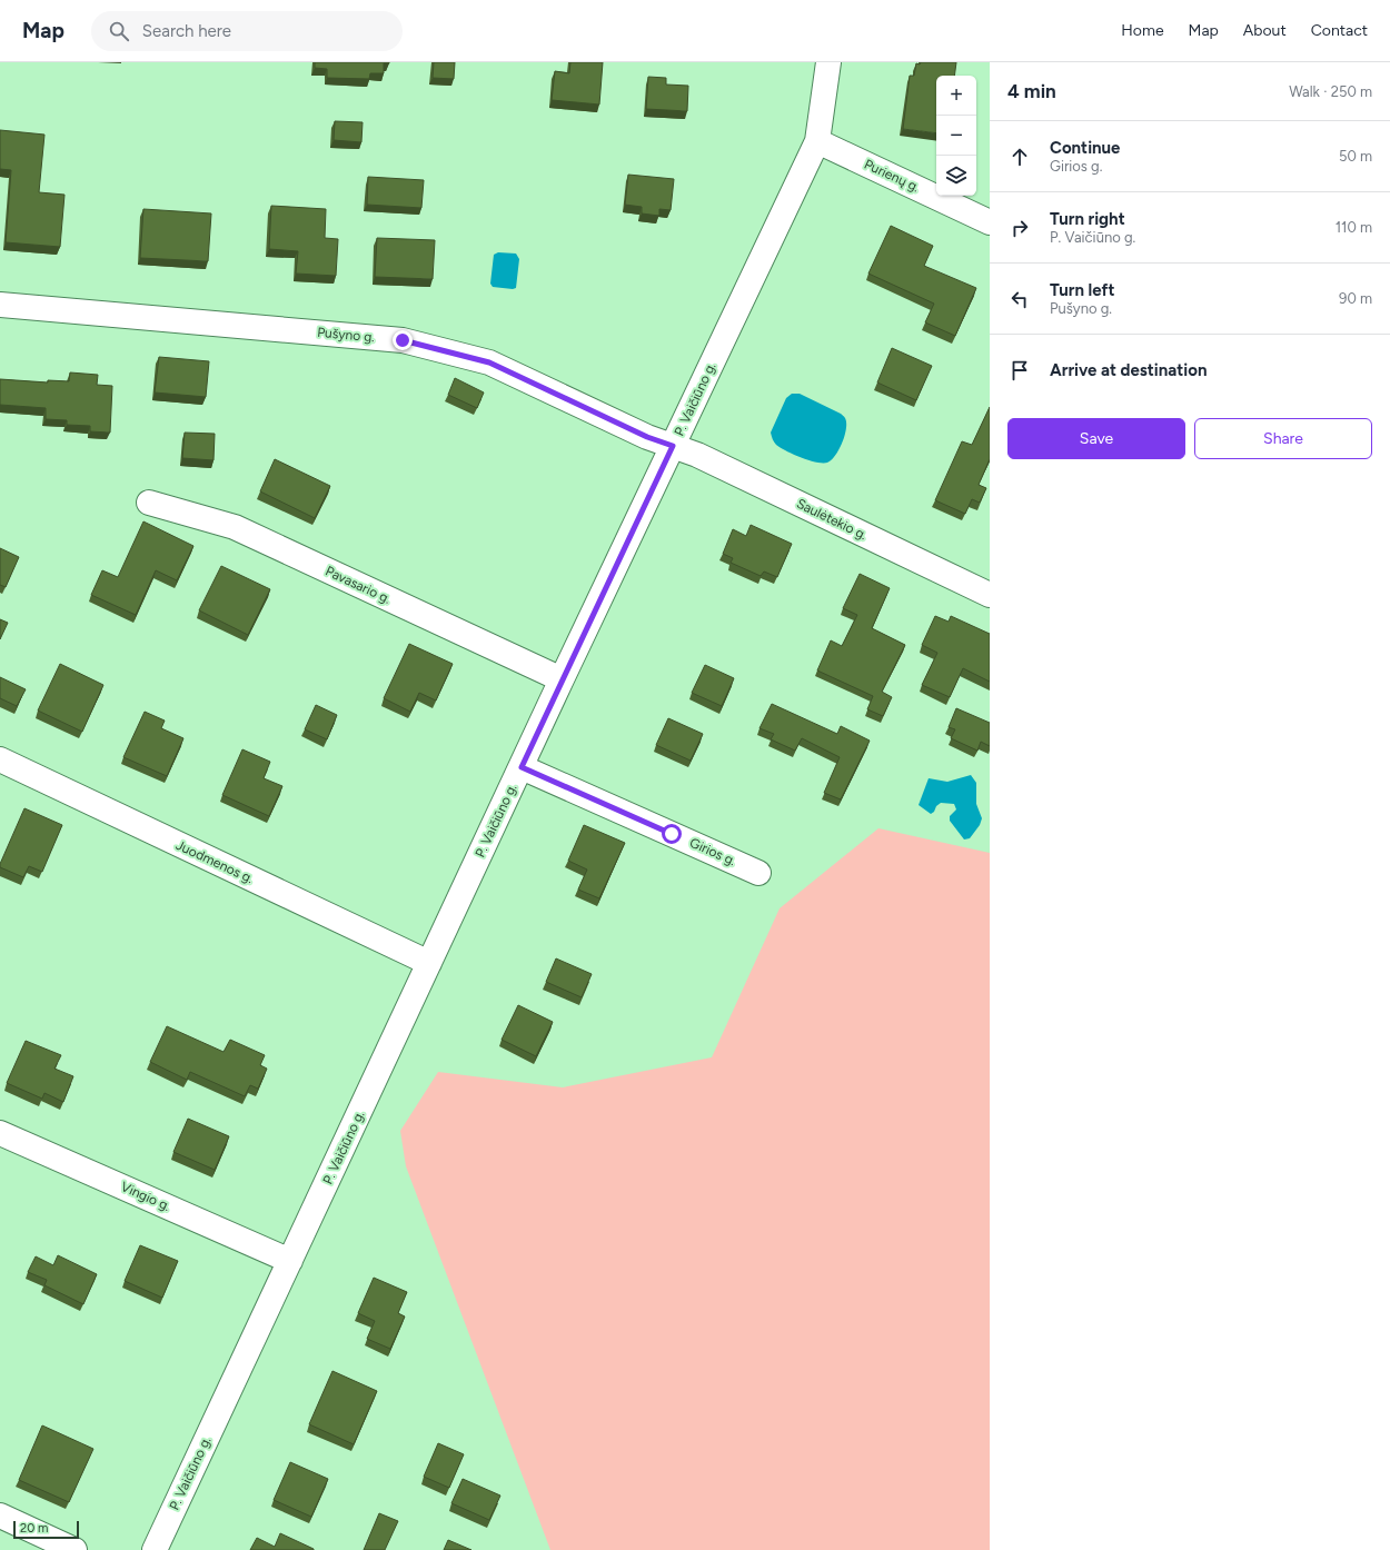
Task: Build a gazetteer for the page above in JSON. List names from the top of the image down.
{
  "streets": {
    "street": [
      "Purienų g.",
      "Pušyno g.",
      "P. Vaičiūno g.",
      "Saulėtekio g.",
      "Pavasario g.",
      "Girios g.",
      "Juodmenos g.",
      "Vingio g."
    ]
  },
  "crossings": [
    ["Purienų g.", "P. Vaičiūno g."],
    ["Pušyno g.", "P. Vaičiūno g."],
    ["Pušyno g.", "Saulėtekio g."],
    ["P. Vaičiūno g.", "Saulėtekio g."],
    ["P. Vaičiūno g.", "Pavasario g."],
    ["P. Vaičiūno g.", "Girios g."],
    ["P. Vaičiūno g.", "Juodmenos g."],
    ["P. Vaičiūno g.", "Vingio g."]
  ],
  "scale_bar": "20 m",
  "page": {
    "header": "Map",
    "search": "Search here",
    "nav": [
      "Home",
      "Map",
      "About",
      "Contact"
    ],
    "heading": ["4 min", "Walk · 250 m"],
    "map_buttons": ["+", "−"],
    "list": [
      ["Continue", "Girios g.", "50 m"],
      ["Turn right", "P. Vaičiūno g.", "110 m"],
      ["Turn left", "Pušyno g.", "90 m"],
      "Arrive at destination"
    ],
    "buttons": ["Save", "Share"],
    "scale": "20 m"
  }
}
